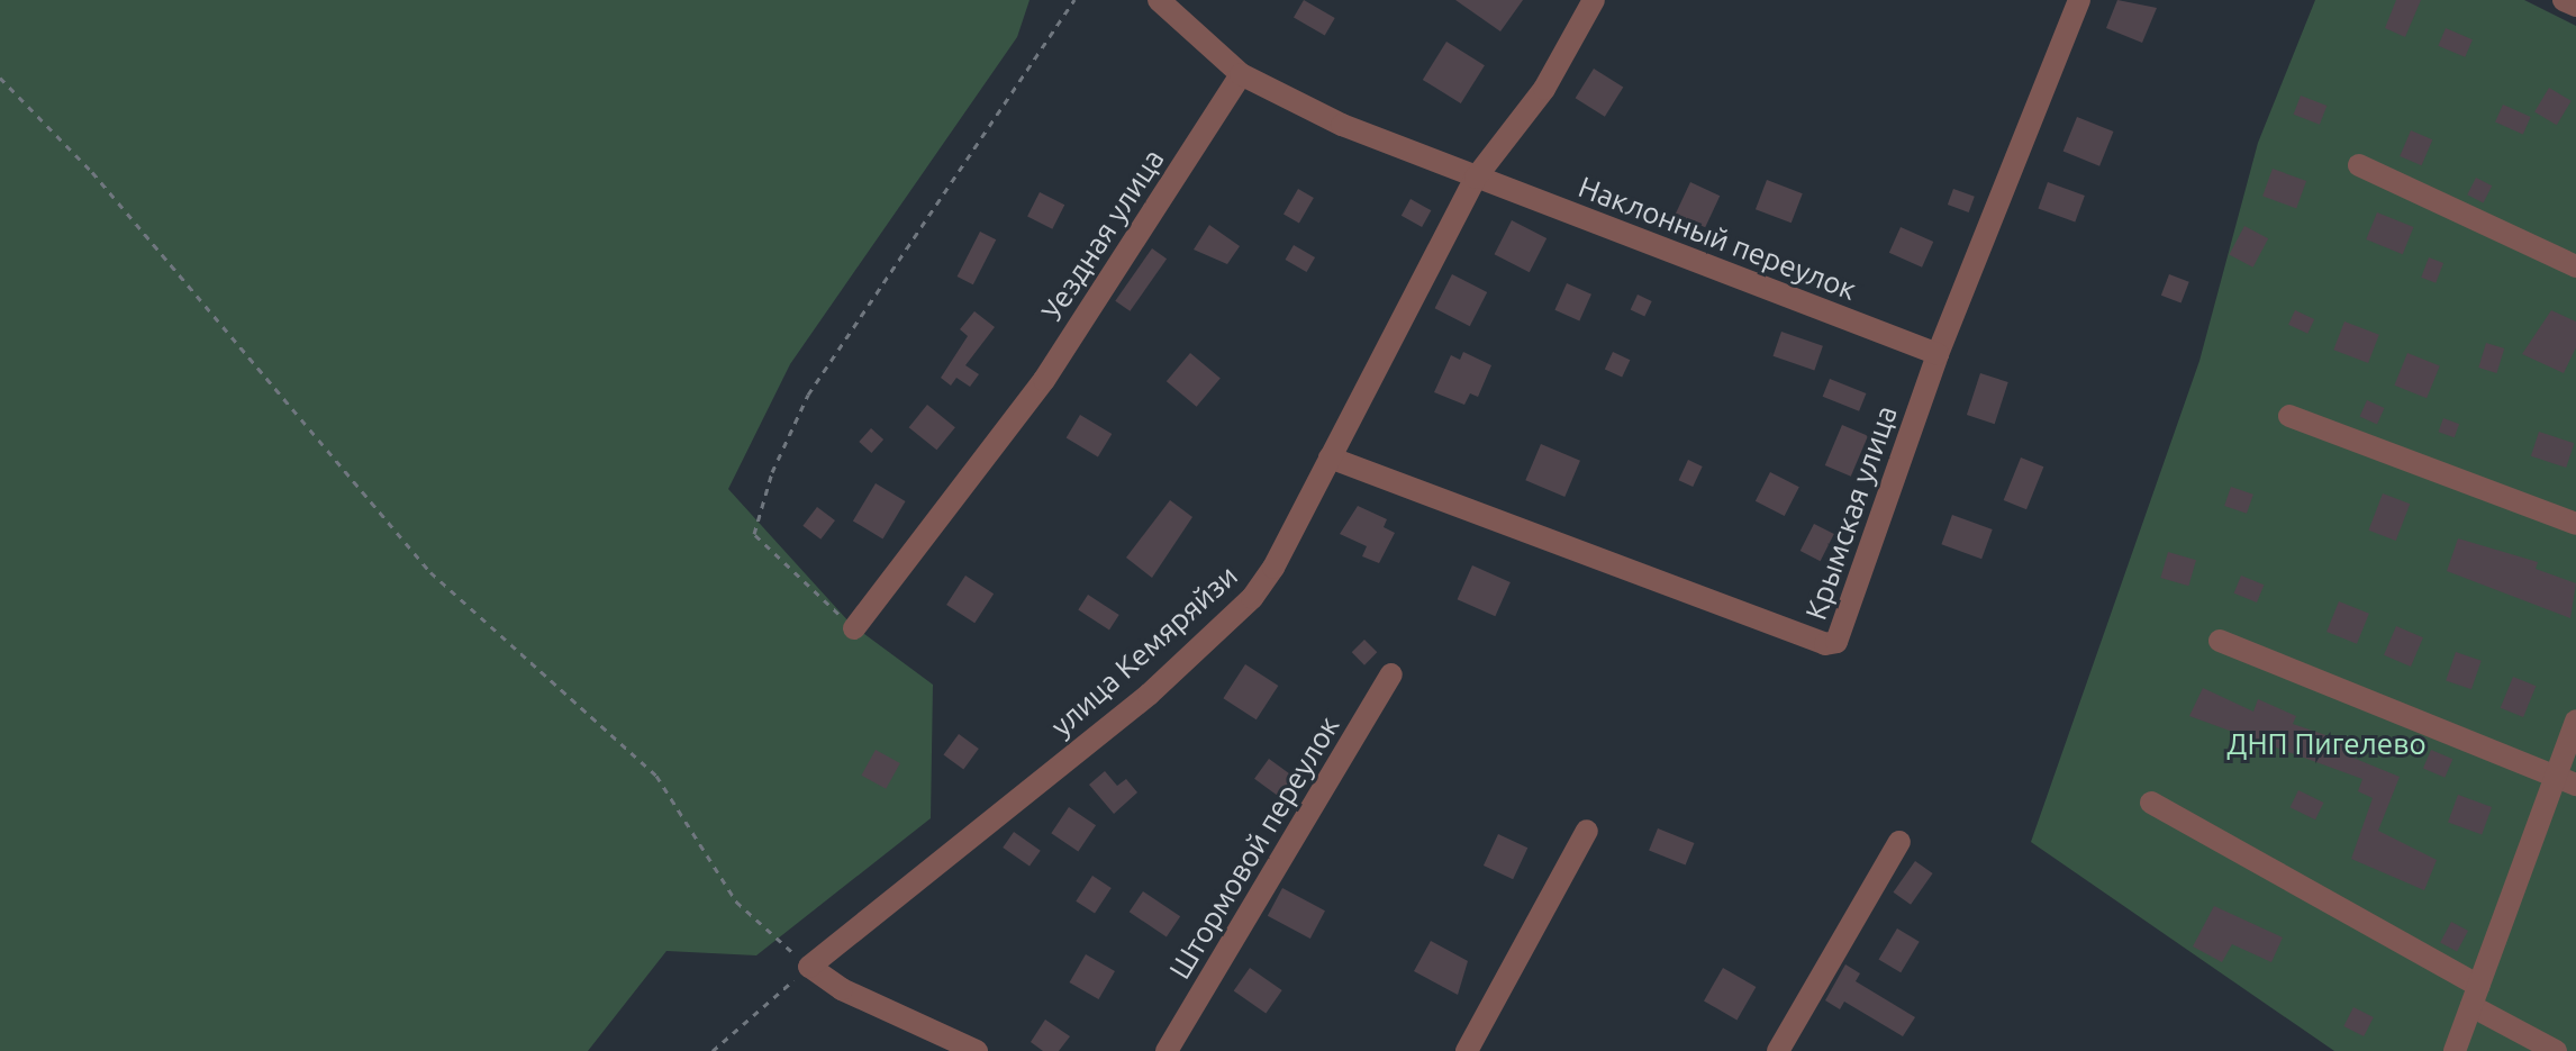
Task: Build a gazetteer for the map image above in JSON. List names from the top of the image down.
{
  "streets": {
    "street": [
      "Уездная улица",
      "Наклонный переулок",
      "Крымская улица",
      "улица Кемяряйзи",
      "Штормовой переулок"
    ]
  },
  "crossings": [
    ["Наклонный переулок", "Крымская улица"],
    ["Наклонный переулок", "улица Кемяряйзи"],
    ["Крымская улица", "улица Кемяряйзи"]
  ],
  "parks": ["ДНП Пигелево"]
}
